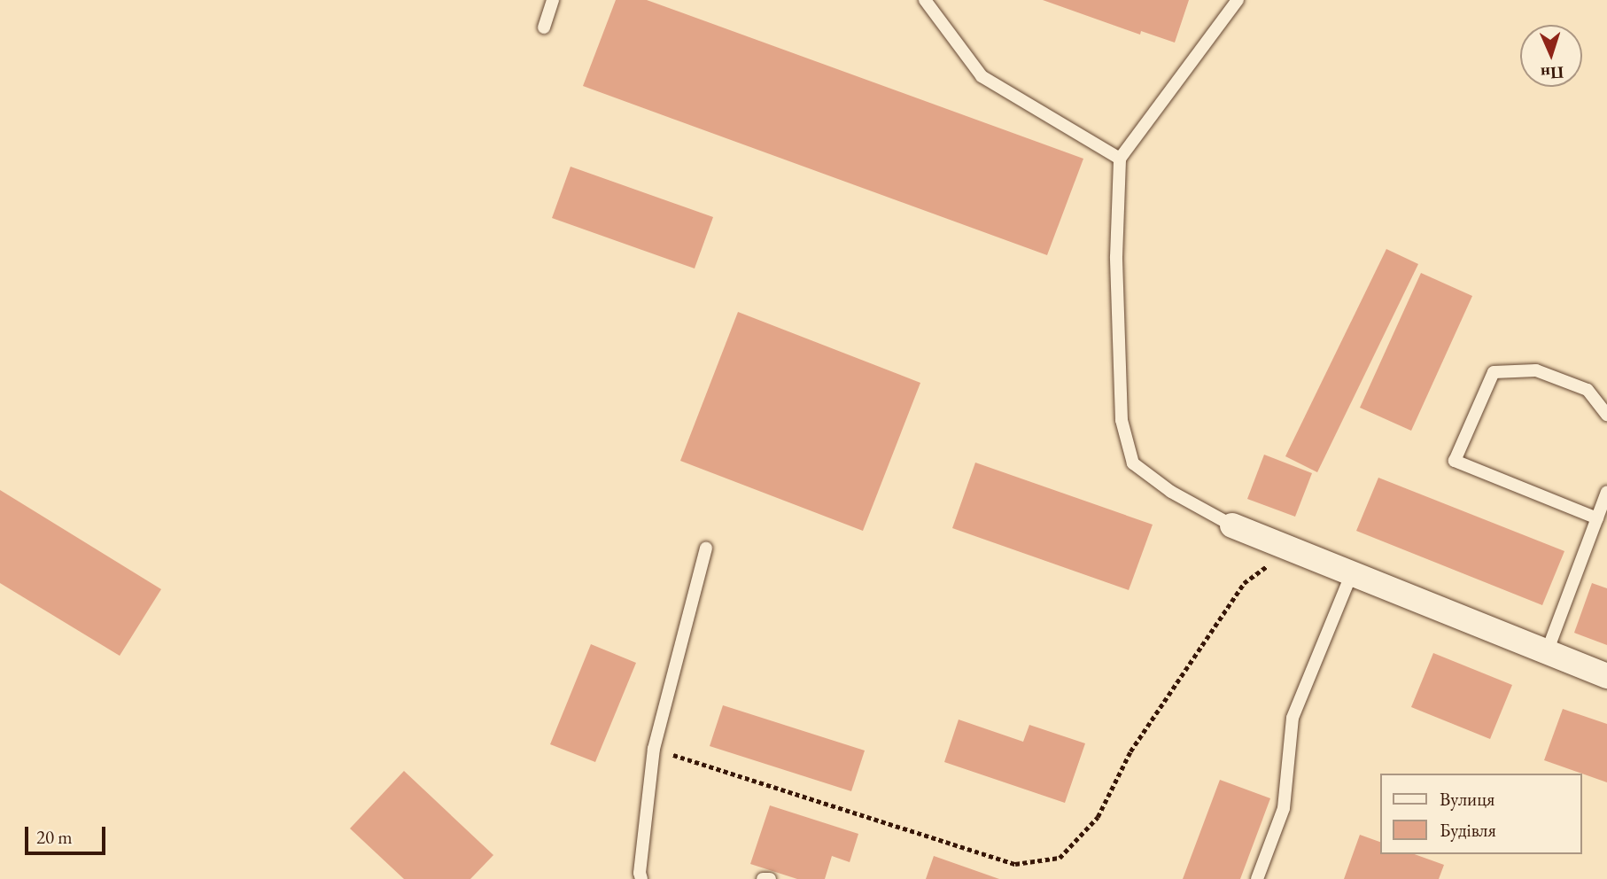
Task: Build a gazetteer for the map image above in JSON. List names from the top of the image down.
{
  "legend": ["Вулиця", "Будівля"],
  "scale_bar": "20 m",
  "north": "bottom"
}
